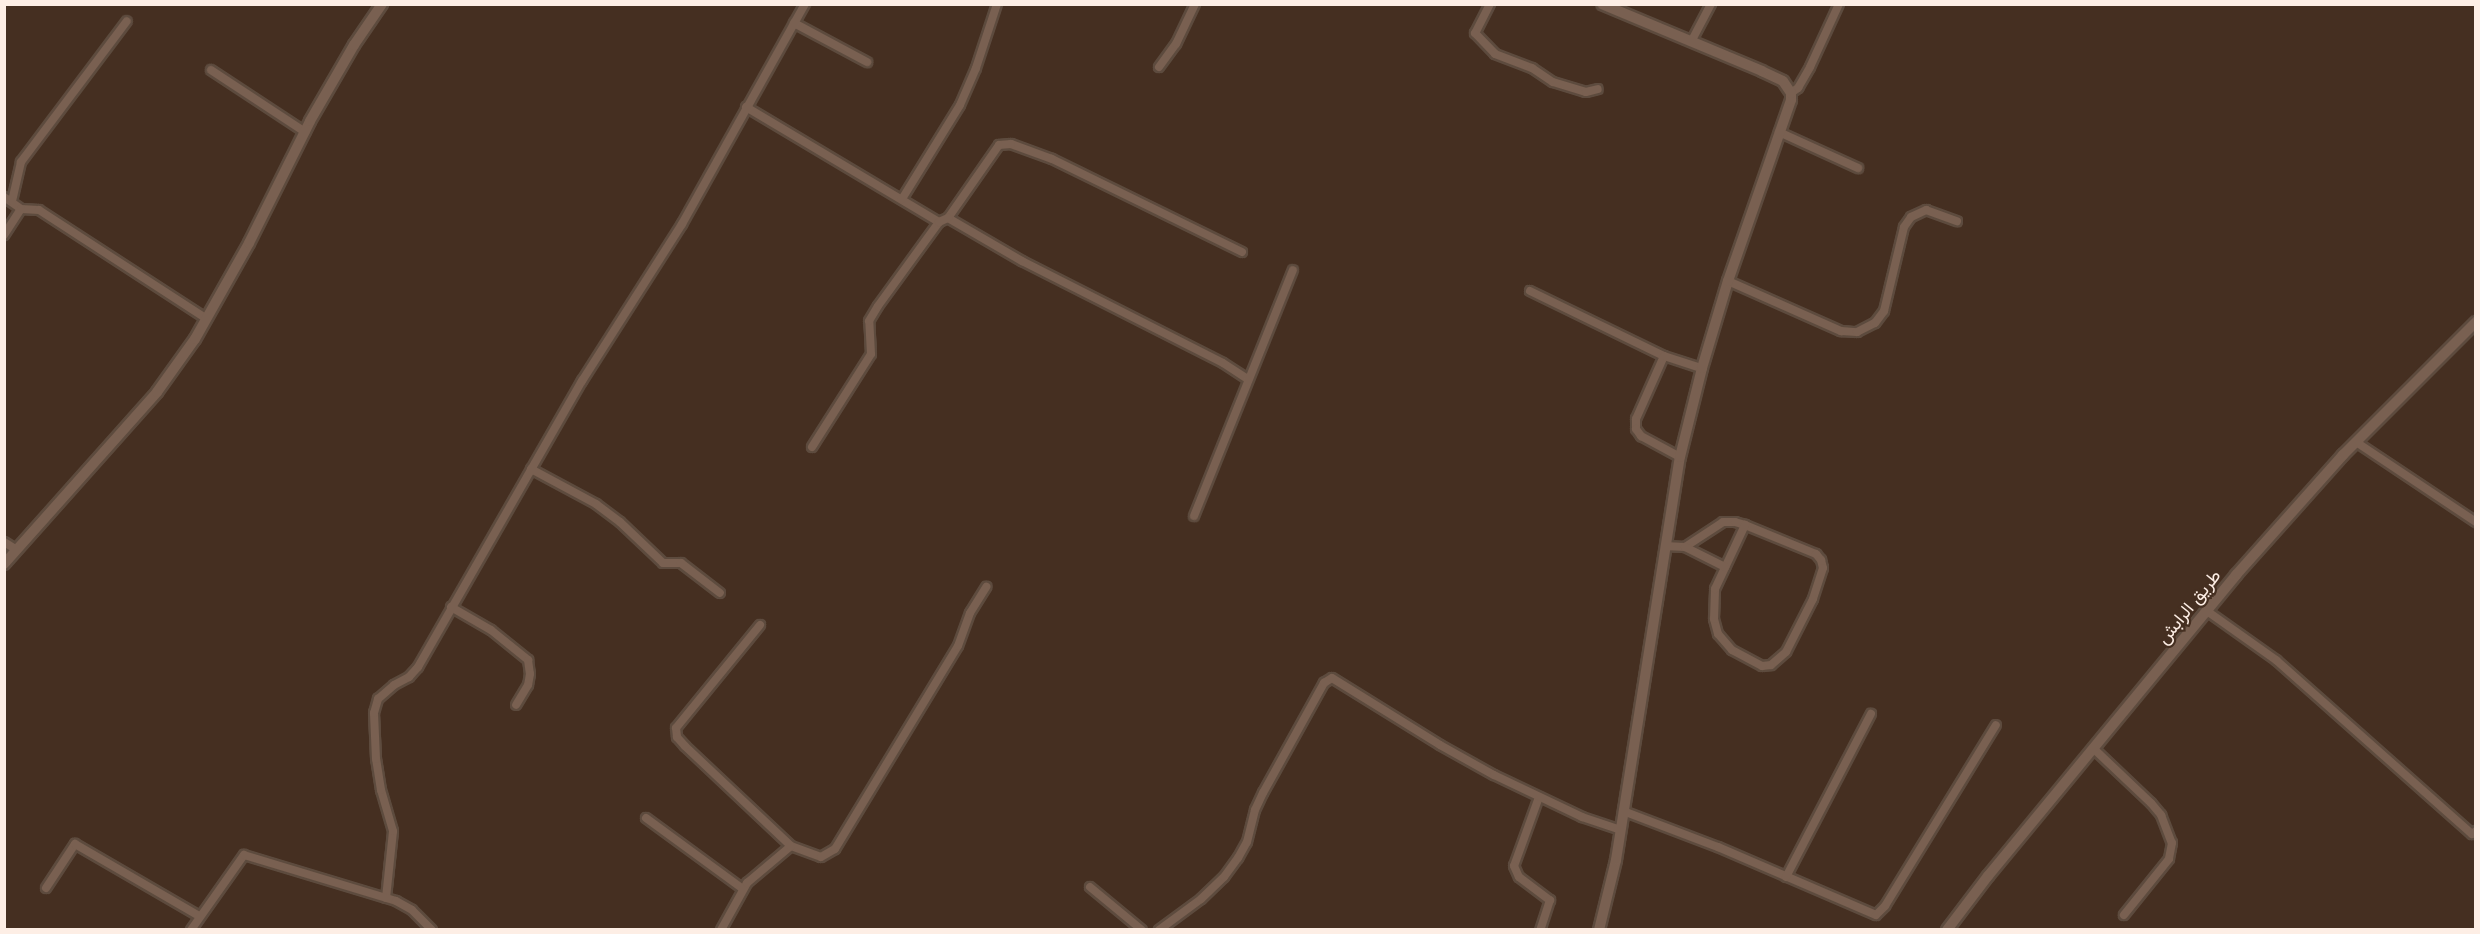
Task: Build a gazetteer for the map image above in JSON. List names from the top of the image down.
{
  "streets": {
    "street": ["طريق الرابش"]
  }
}
